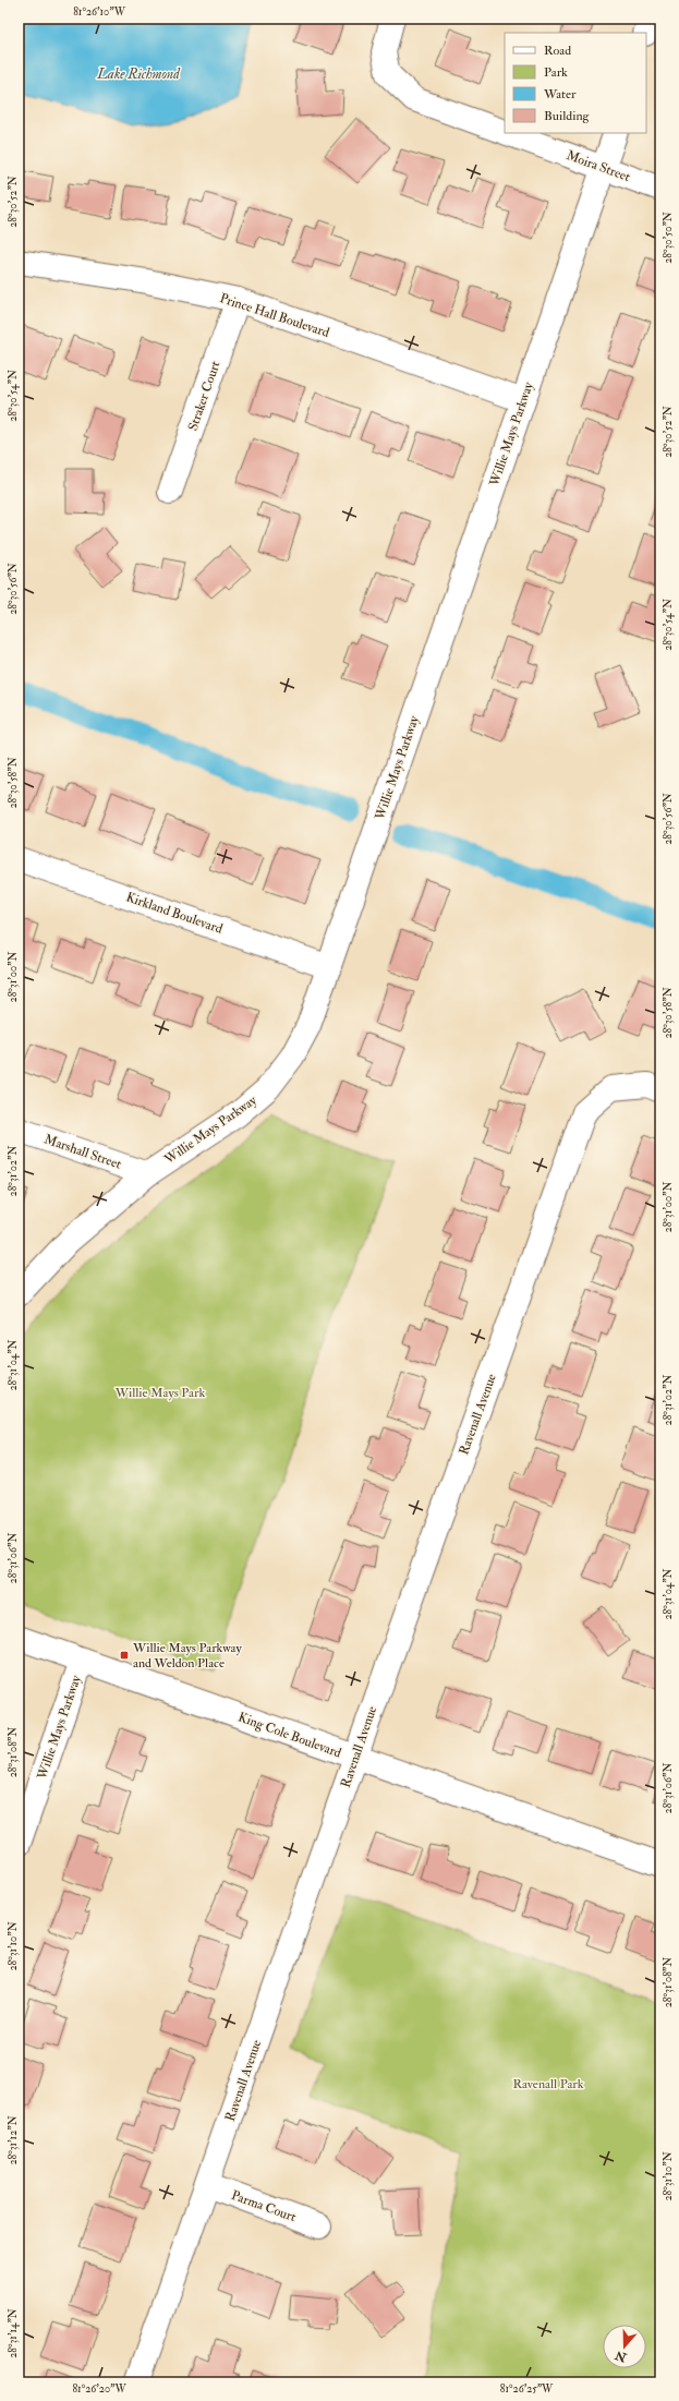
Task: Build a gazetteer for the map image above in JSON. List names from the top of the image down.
{
  "streets": {
    "street": [
      "Moira Street",
      "Prince Hall Boulevard",
      "Straker Court",
      "Willie Mays Parkway",
      "Kirkland Boulevard",
      "Marshall Street",
      "Ravenall Avenue",
      "King Cole Boulevard",
      "Parma Court"
    ]
  },
  "crossings": [
    ["Moira Street", "Willie Mays Parkway"],
    ["Prince Hall Boulevard", "Straker Court"],
    ["Prince Hall Boulevard", "Willie Mays Parkway"],
    ["Willie Mays Parkway", "Kirkland Boulevard"],
    ["Willie Mays Parkway", "Marshall Street"],
    ["Willie Mays Parkway", "King Cole Boulevard"],
    ["Ravenall Avenue", "King Cole Boulevard"],
    ["Ravenall Avenue", "Parma Court"]
  ],
  "water": ["Lake Richmond"],
  "parks": ["Willie Mays Park", "Ravenall Park"],
  "places": {
    "transit": ["Willie Mays Parkway and Weldon Place"]
  },
  "legend": [
    "Road",
    "Park",
    "Water",
    "Building"
  ],
  "north": "bottom",
  "coordinates": [
    "81°26'10\"W",
    "28°30'52\"N",
    "28°30'50\"N",
    "28°30'54\"N",
    "28°30'56\"N",
    "28°30'58\"N",
    "28°31'00\"N",
    "28°31'02\"N",
    "28°31'04\"N",
    "28°31'06\"N",
    "28°31'08\"N",
    "28°31'10\"N",
    "28°31'12\"N",
    "28°31'14\"N",
    "81°26'20\"W",
    "81°26'25\"W"
  ]
}
